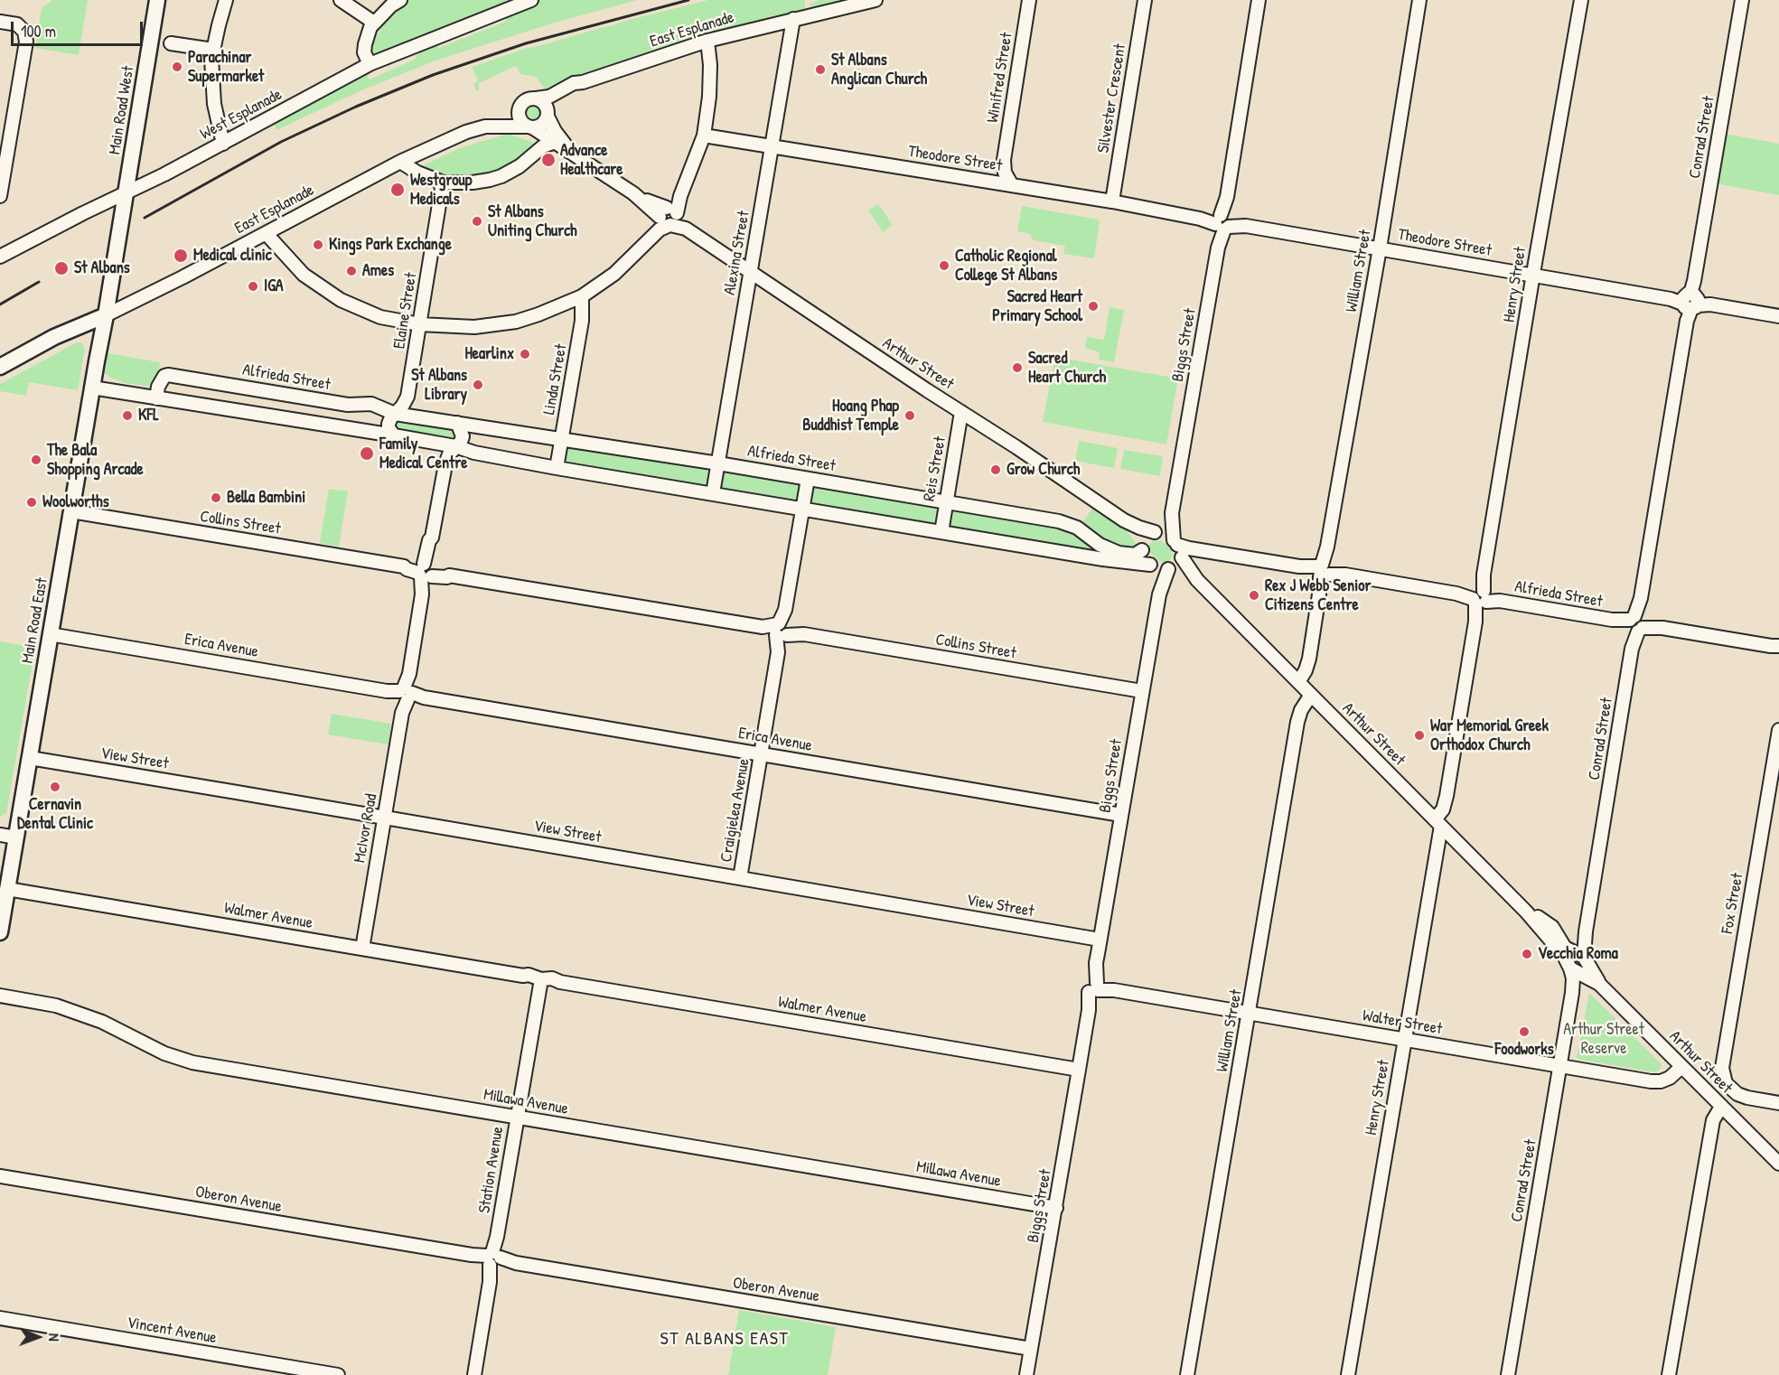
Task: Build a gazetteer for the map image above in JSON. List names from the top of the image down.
{
  "streets": {
    "main road": ["Main Road West", "Main Road East"],
    "street": [
      "East Esplanade",
      "Winifred Street",
      "Silvester Crescent",
      "West Esplanade",
      "Conrad Street",
      "Theodore Street",
      "Alexina Street",
      "William Street",
      "Henry Street",
      "Elaine Street",
      "Biggs Street",
      "Arthur Street",
      "Alfrieda Street",
      "Linda Street",
      "Reis Street",
      "Collins Street",
      "Erica Avenue",
      "View Street",
      "Craigielea Avenue",
      "McIvor Road",
      "Fox Street",
      "Walmer Avenue",
      "Walter Street",
      "Millawa Avenue",
      "Station Avenue",
      "Oberon Avenue",
      "Vincent Avenue"
    ]
  },
  "crossings": [
    ["East Esplanade", "Main Road West"],
    ["East Esplanade", "Alexina Street"],
    ["East Esplanade", "Main Road East"],
    ["Winifred Street", "Theodore Street"],
    ["Silvester Crescent", "Theodore Street"],
    ["Main Road West", "West Esplanade"],
    ["Main Road West", "Main Road East"],
    ["Conrad Street", "Theodore Street"],
    ["Conrad Street", "Arthur Street"],
    ["Conrad Street", "Alfrieda Street"],
    ["Conrad Street", "Walter Street"],
    ["Theodore Street", "Alexina Street"],
    ["Theodore Street", "William Street"],
    ["Theodore Street", "Henry Street"],
    ["Theodore Street", "Biggs Street"],
    ["Alexina Street", "Arthur Street"],
    ["Alexina Street", "Alfrieda Street"],
    ["William Street", "Arthur Street"],
    ["William Street", "Alfrieda Street"],
    ["William Street", "Walter Street"],
    ["Henry Street", "Arthur Street"],
    ["Henry Street", "Alfrieda Street"],
    ["Henry Street", "Walter Street"],
    ["Elaine Street", "Alfrieda Street"],
    ["Biggs Street", "Arthur Street"],
    ["Biggs Street", "Alfrieda Street"],
    ["Biggs Street", "Collins Street"],
    ["Biggs Street", "Erica Avenue"],
    ["Biggs Street", "View Street"],
    ["Biggs Street", "Walmer Avenue"],
    ["Biggs Street", "Walter Street"],
    ["Biggs Street", "Millawa Avenue"],
    ["Biggs Street", "Oberon Avenue"],
    ["Arthur Street", "Alfrieda Street"],
    ["Arthur Street", "Reis Street"],
    ["Arthur Street", "Walter Street"],
    ["Alfrieda Street", "Linda Street"],
    ["Alfrieda Street", "Reis Street"],
    ["Alfrieda Street", "Craigielea Avenue"],
    ["Alfrieda Street", "McIvor Road"],
    ["Collins Street", "Main Road East"],
    ["Collins Street", "Craigielea Avenue"],
    ["Collins Street", "McIvor Road"],
    ["Main Road East", "Erica Avenue"],
    ["Main Road East", "View Street"],
    ["Main Road East", "Walmer Avenue"],
    ["Erica Avenue", "Craigielea Avenue"],
    ["Erica Avenue", "McIvor Road"],
    ["View Street", "Craigielea Avenue"],
    ["View Street", "McIvor Road"],
    ["McIvor Road", "Walmer Avenue"],
    ["Walmer Avenue", "Station Avenue"],
    ["Millawa Avenue", "Station Avenue"],
    ["Station Avenue", "Oberon Avenue"]
  ],
  "districts": ["ST ALBANS EAST"],
  "parks": ["Arthur Street Reserve"],
  "places": [
    "Parachinar Supermarket",
    "St Albans Anglican Church",
    "Advance Healthcare",
    "Westgroup Medicals",
    "St Albans Uniting Church",
    "Kings Park Exchange",
    "Medical clinic",
    "Catholic Regional College St Albans",
    "St Albans",
    "Ames",
    "IGA",
    "Sacred Heart Primary School",
    "Hearlinx",
    "Sacred Heart Church",
    "St Albans Library",
    "KFL",
    "Hoang Phap Buddhist Temple",
    "Family Medical Centre",
    "The Bala Shopping Arcade",
    "Grow Church",
    "Bella Bambini",
    "Woolworths",
    "Rex J Webb Senior Citizens Centre",
    "War Memorial Greek Orthodox Church",
    "Cernavin Dental Clinic",
    "Vecchia Roma",
    "Foodworks"
  ],
  "scale_bar": "100 m",
  "north": "right"
}
